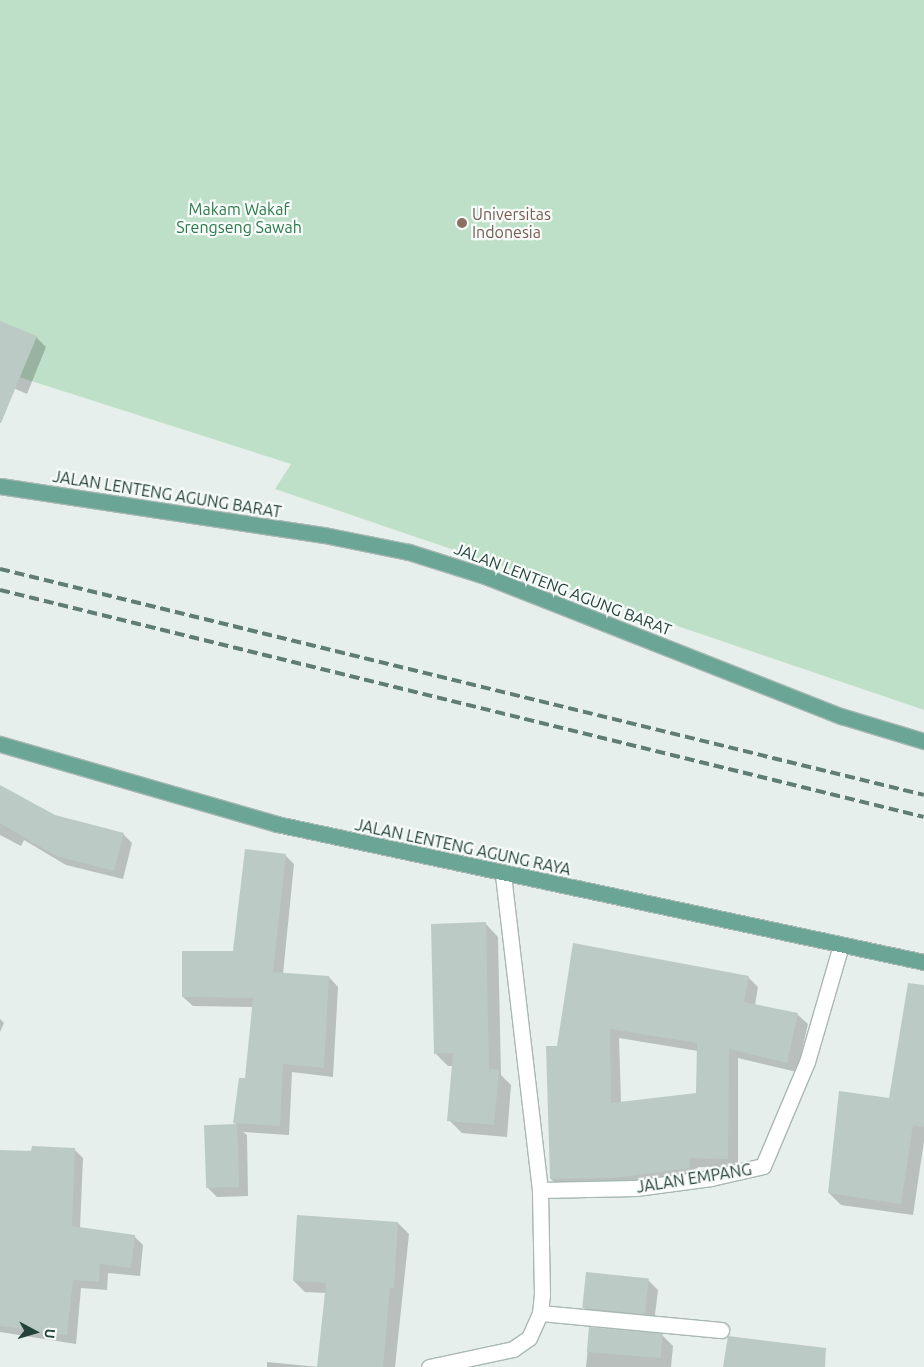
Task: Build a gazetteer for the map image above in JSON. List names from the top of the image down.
{
  "streets": {
    "main road": ["JALAN LENTENG AGUNG BARAT", "JALAN LENTENG AGUNG RAYA"],
    "street": ["JALAN EMPANG"]
  },
  "crossings": [
    ["JALAN LENTENG AGUNG RAYA", "JALAN EMPANG"]
  ],
  "parks": ["Makam Wakaf Srengseng Sawah"],
  "places": ["Universitas Indonesia"],
  "north": "right"
}
